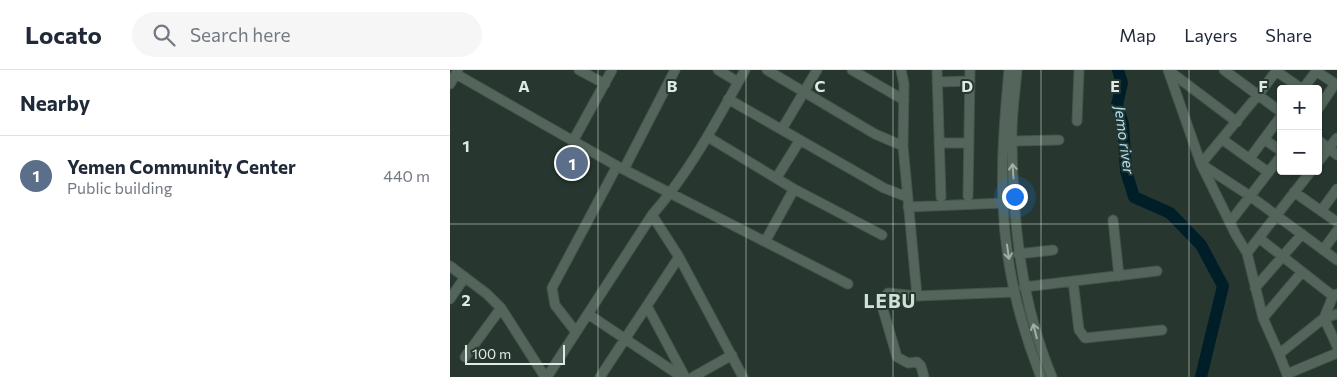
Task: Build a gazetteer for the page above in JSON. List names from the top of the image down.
{
  "districts": ["LEBU"],
  "water": ["Jemo river"],
  "scale_bar": "100 m",
  "page": {
    "header": "Locato",
    "search": "Search here",
    "nav": ["Map", "Layers", "Share"],
    "heading": "Nearby",
    "map_buttons": ["+", "−"],
    "list": [
      {
        "mark": "1",
        "name": "Yemen Community Center",
        "note": "Public building",
        "value": "440 m"
      }
    ],
    "pins": "1",
    "scale": "100 m"
  },
  "grid": {
    "columns": [
      "A",
      "B",
      "C",
      "D",
      "E",
      "F"
    ],
    "rows": ["1", "2"]
  }
}
